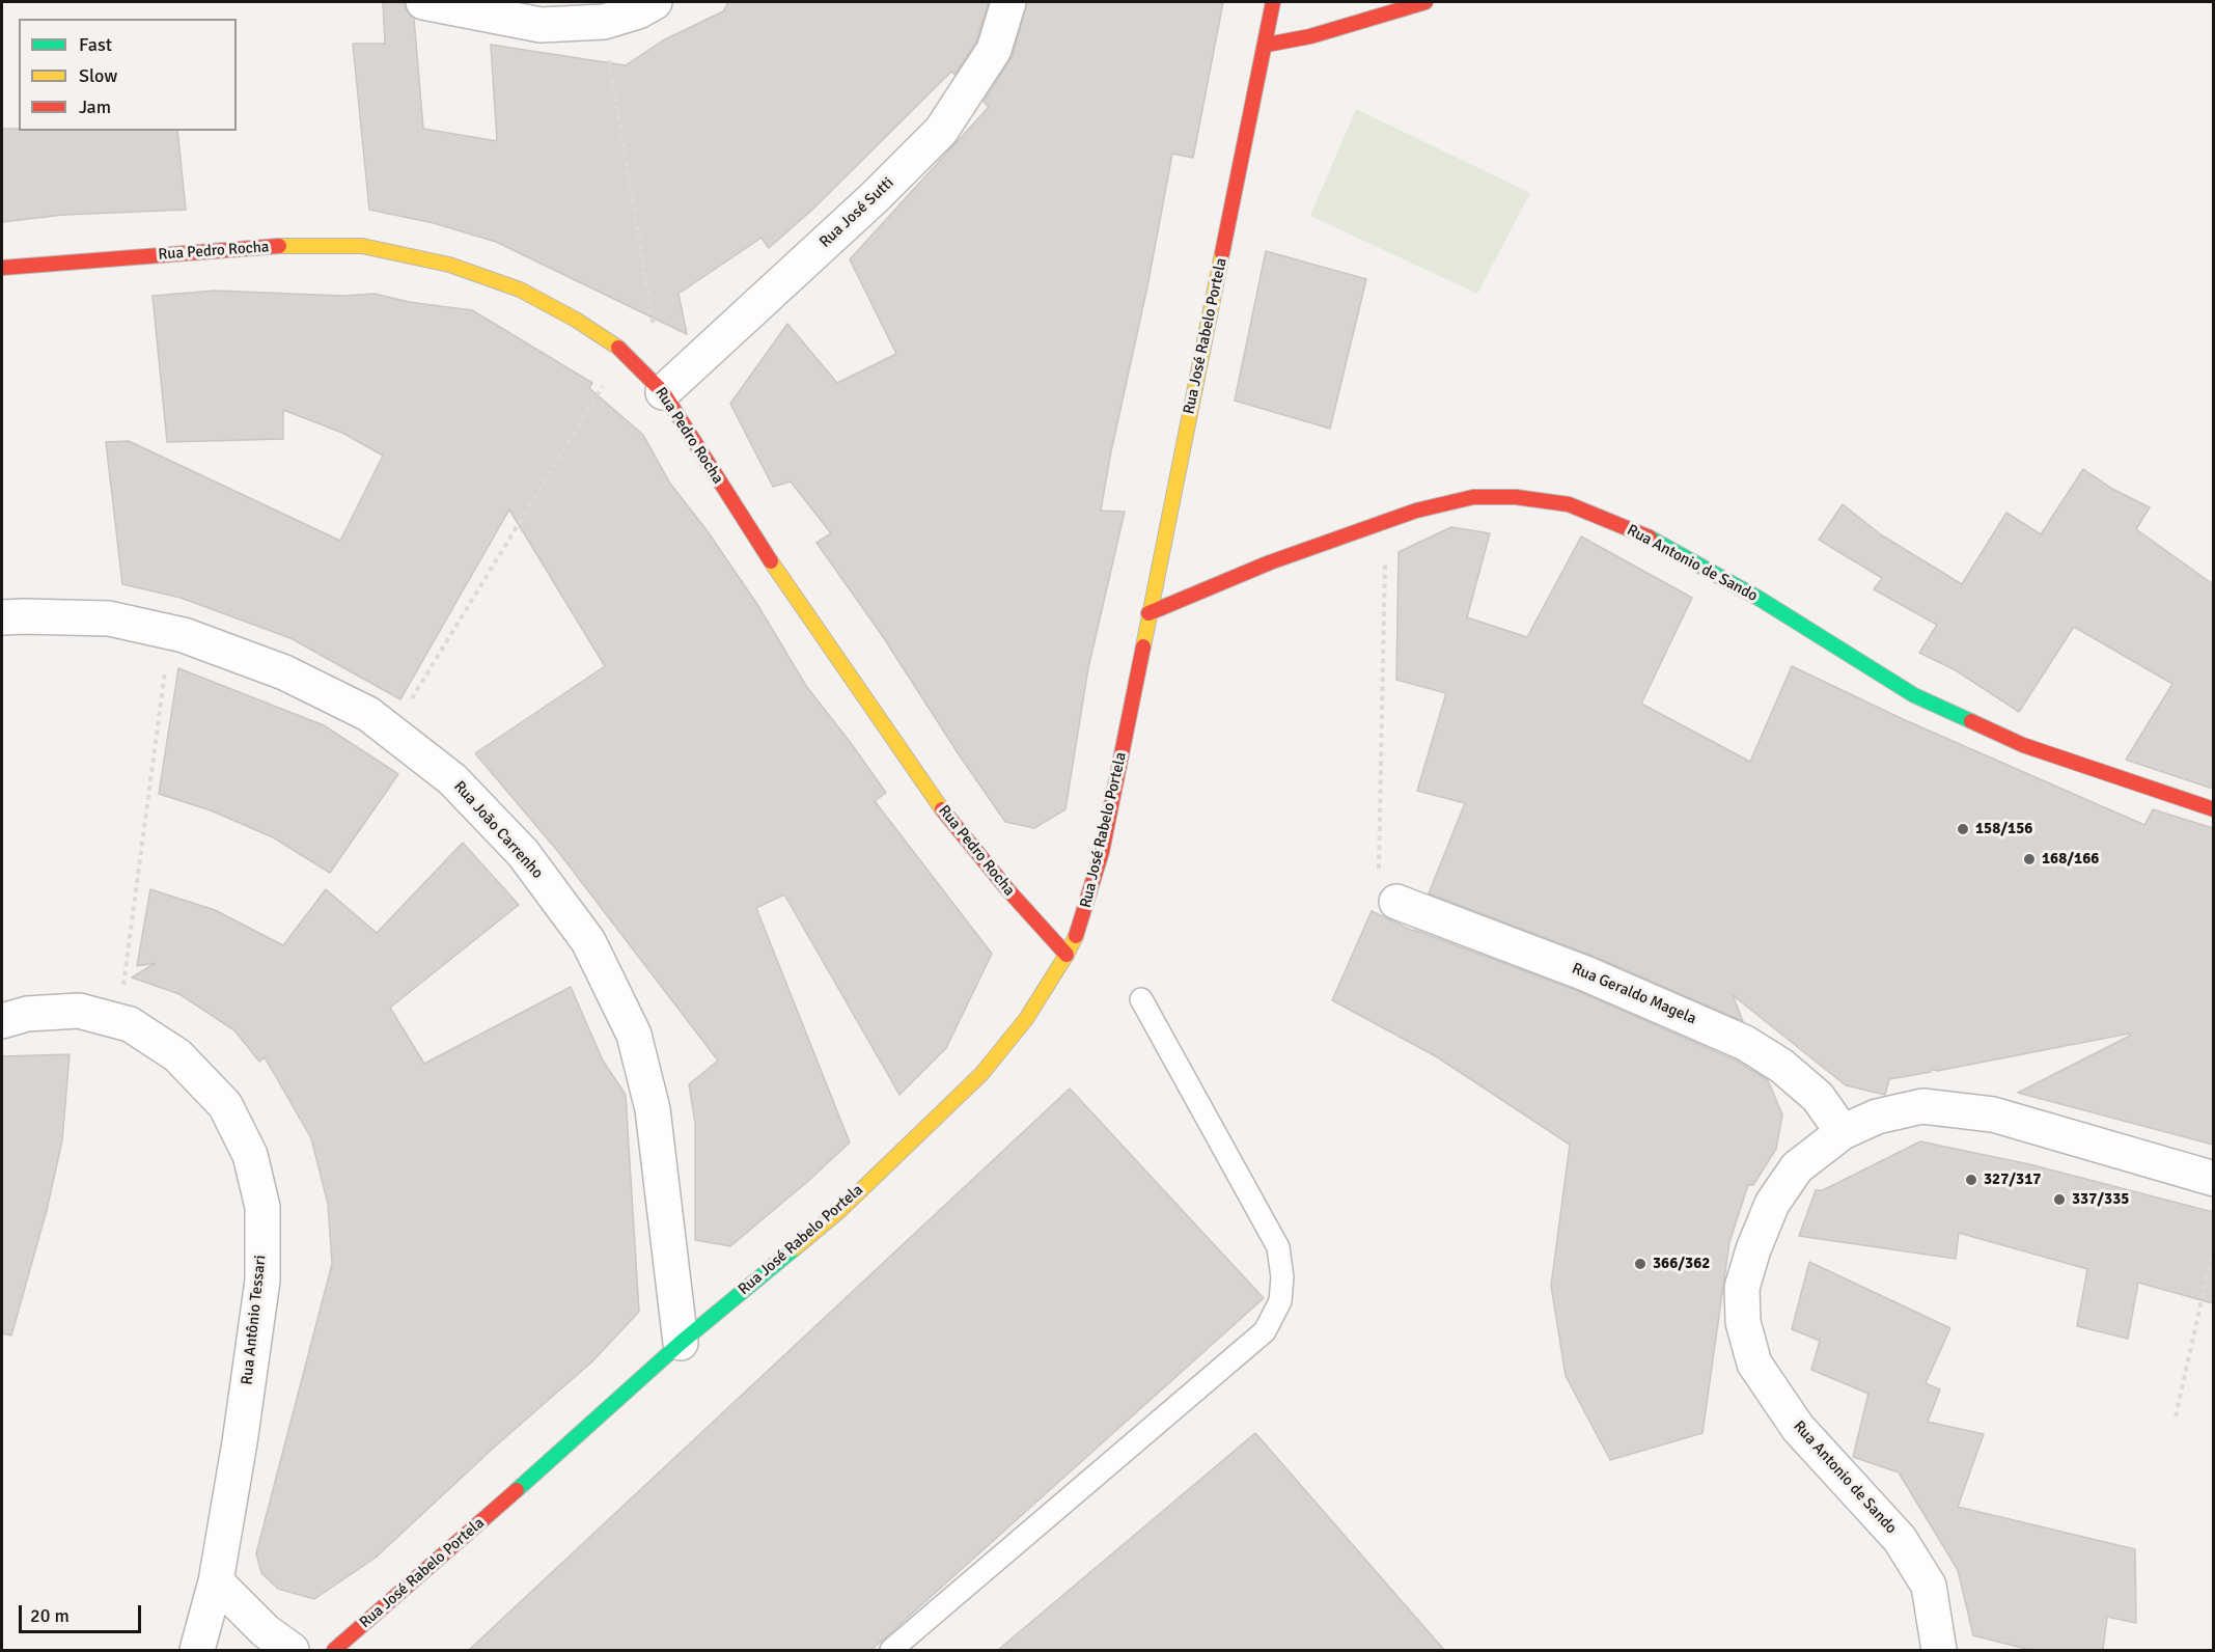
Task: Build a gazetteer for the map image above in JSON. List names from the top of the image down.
{
  "streets": {
    "street": [
      "Rua José Sutti",
      "Rua Pedro Rocha",
      "Rua José Rabelo Portela",
      "Rua Antonio de Sando",
      "Rua João Carrenho",
      "Rua Geraldo Magela",
      "Rua Antônio Tessari"
    ]
  },
  "crossings": [
    ["Rua José Sutti", "Rua Pedro Rocha"],
    ["Rua Pedro Rocha", "Rua José Rabelo Portela"],
    ["Rua José Rabelo Portela", "Rua Antonio de Sando"],
    ["Rua José Rabelo Portela", "Rua João Carrenho"],
    ["Rua Antonio de Sando", "Rua Geraldo Magela"]
  ],
  "places": [
    "158/156",
    "168/166",
    "327/317",
    "337/335",
    "366/362"
  ],
  "legend": ["Fast", "Slow", "Jam"],
  "scale_bar": "20 m"
}
